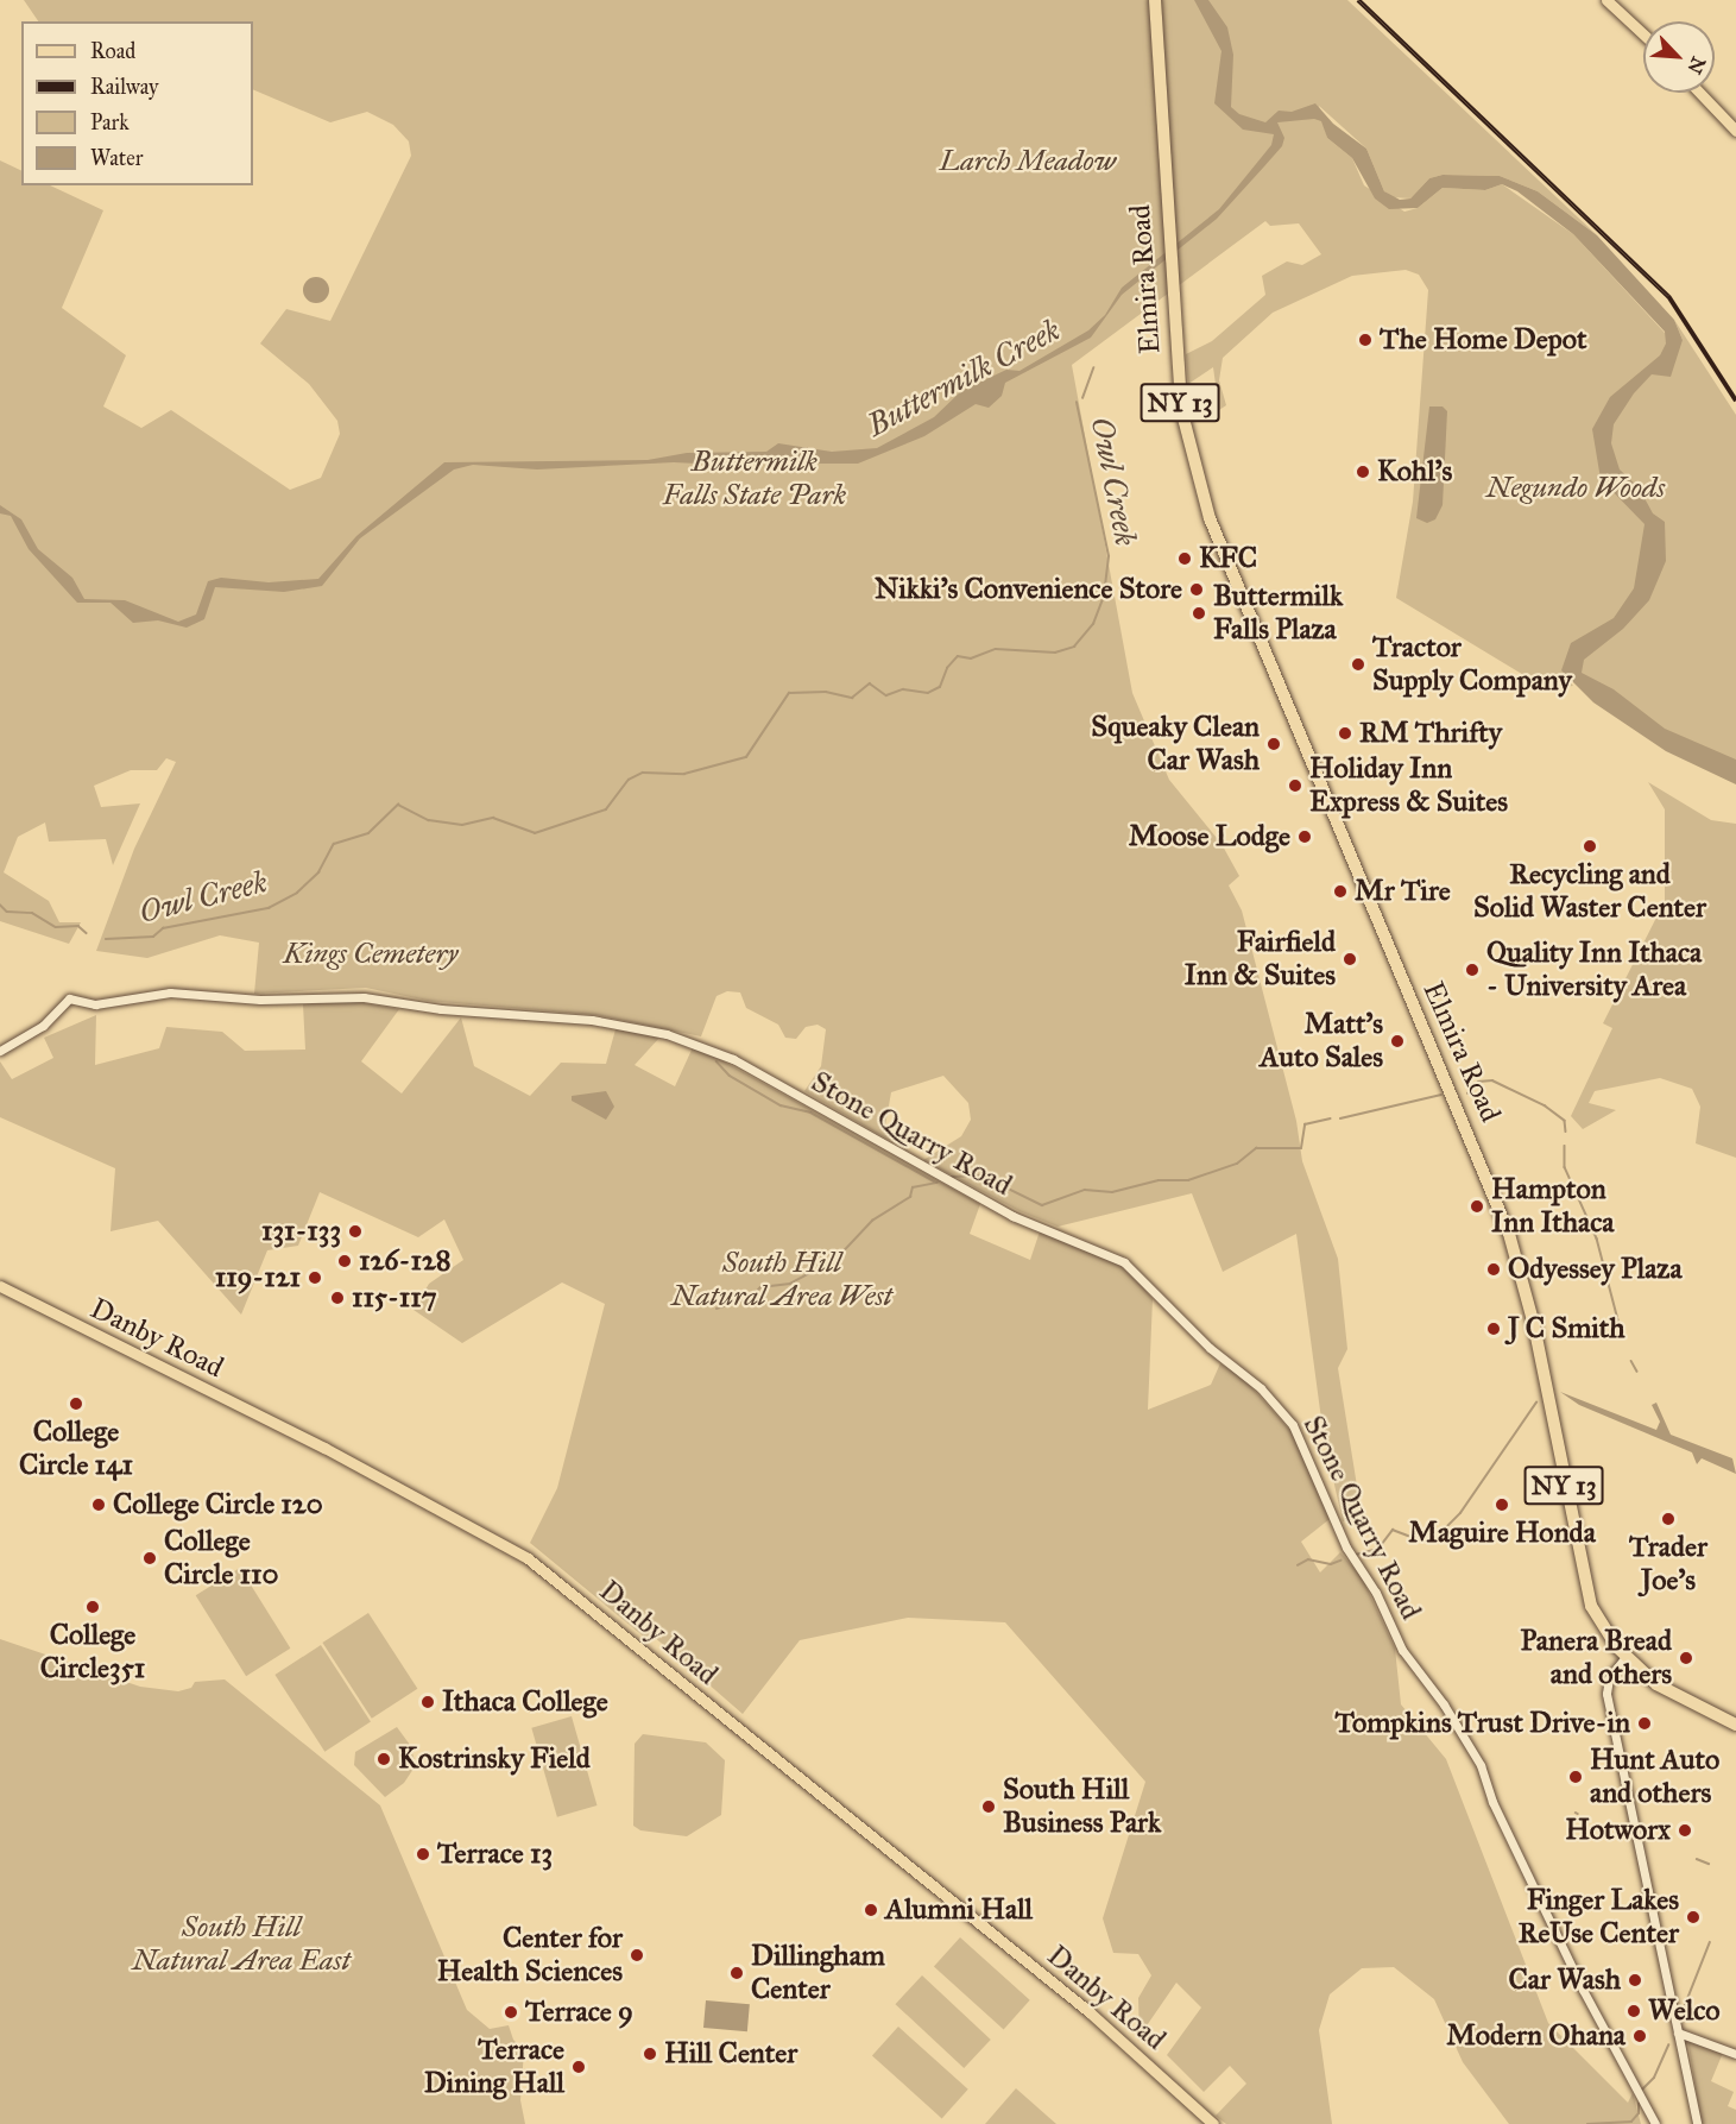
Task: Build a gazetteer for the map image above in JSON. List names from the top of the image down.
{
  "streets": {
    "highway": ["Elmira Road", "NY 13"],
    "main road": ["Danby Road"],
    "street": ["Stone Quarry Road"]
  },
  "crossings": [
    ["Elmira Road", "NY 13"]
  ],
  "water": ["Buttermilk Creek", "Owl Creek"],
  "parks": [
    "Larch Meadow",
    "Buttermilk Falls State Park",
    "Negundo Woods",
    "Kings Cemetery",
    "South Hill Natural Area West",
    "South Hill Natural Area East"
  ],
  "places": [
    "The Home Depot",
    "Kohl's",
    "KFC",
    "Nikki's Convenience Store",
    "Buttermilk Falls Plaza",
    "Tractor Supply Company",
    "RM Thrifty",
    "Squeaky Clean Car Wash",
    "Holiday Inn Express & Suites",
    "Moose Lodge",
    "Recycling and Solid Waster Center",
    "Mr Tire",
    "Fairfield Inn & Suites",
    "Quality Inn Ithaca - University Area",
    "Matt's Auto Sales",
    "Hampton Inn Ithaca",
    "131-133",
    "126-128",
    "Odyessey Plaza",
    "119-121",
    "115-117",
    "J C Smith",
    "College Circle 141",
    "College Circle 120",
    "Maguire Honda",
    "Trader Joe's",
    "College Circle 110",
    "College Circle351",
    "Panera Bread and others",
    "Ithaca College",
    "Tompkins Trust Drive-in",
    "Kostrinsky Field",
    "Hunt Auto and others",
    "South Hill Business Park",
    "Hotworx",
    "Terrace 13",
    "Alumni Hall",
    "Finger Lakes ReUse Center",
    "Center for Health Sciences",
    "Dillingham Center",
    "Car Wash",
    "Welco",
    "Terrace 9",
    "Modern Ohana",
    "Hill Center",
    "Terrace Dining Hall"
  ],
  "legend": [
    "Road",
    "Railway",
    "Park",
    "Water"
  ],
  "north": "bottom right"
}
